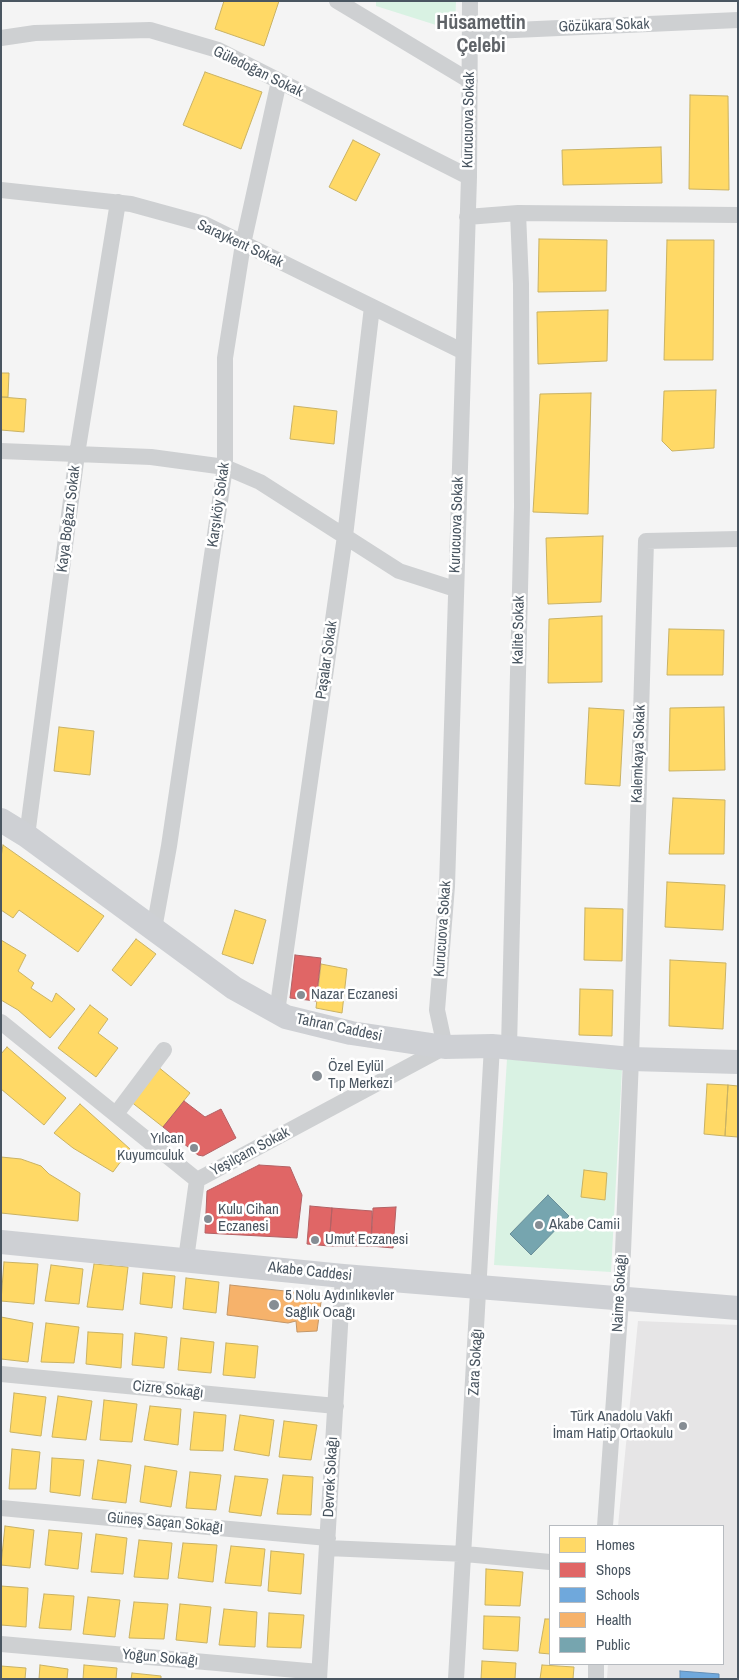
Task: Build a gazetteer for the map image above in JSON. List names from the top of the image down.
{
  "streets": {
    "street": [
      "Gözükara Sokak",
      "Güledoğan Sokak",
      "Kurucuova Sokak",
      "Saraykent Sokak",
      "Karşıköy Sokak",
      "Kaya Boğazı Sokak",
      "Kalite Sokak",
      "Paşalar Sokak",
      "Kalemkaya Sokak",
      "Tahran Caddesi",
      "Yeşilçam Sokak",
      "Akabe Caddesi",
      "Naime Sokağı",
      "Zara Sokağı",
      "Cizre Sokağı",
      "Devrek Sokağı",
      "Güneş Saçan Sokağı",
      "Yoğun Sokağı"
    ]
  },
  "crossings": [
    ["Gözükara Sokak", "Kurucuova Sokak"],
    ["Güledoğan Sokak", "Kurucuova Sokak"],
    ["Güledoğan Sokak", "Karşıköy Sokak"],
    ["Kurucuova Sokak", "Saraykent Sokak"],
    ["Kurucuova Sokak", "Tahran Caddesi"],
    ["Kurucuova Sokak", "Yeşilçam Sokak"],
    ["Saraykent Sokak", "Karşıköy Sokak"],
    ["Saraykent Sokak", "Kaya Boğazı Sokak"],
    ["Saraykent Sokak", "Paşalar Sokak"],
    ["Karşıköy Sokak", "Tahran Caddesi"],
    ["Kaya Boğazı Sokak", "Tahran Caddesi"],
    ["Kalite Sokak", "Tahran Caddesi"],
    ["Kalite Sokak", "Zara Sokağı"],
    ["Paşalar Sokak", "Tahran Caddesi"],
    ["Kalemkaya Sokak", "Tahran Caddesi"],
    ["Kalemkaya Sokak", "Naime Sokağı"],
    ["Tahran Caddesi", "Yeşilçam Sokak"],
    ["Tahran Caddesi", "Naime Sokağı"],
    ["Tahran Caddesi", "Zara Sokağı"],
    ["Akabe Caddesi", "Naime Sokağı"],
    ["Akabe Caddesi", "Zara Sokağı"],
    ["Akabe Caddesi", "Devrek Sokağı"],
    ["Zara Sokağı", "Güneş Saçan Sokağı"],
    ["Cizre Sokağı", "Devrek Sokağı"],
    ["Devrek Sokağı", "Güneş Saçan Sokağı"],
    ["Devrek Sokağı", "Yoğun Sokağı"]
  ],
  "districts": ["Hüsamettin Çelebi"],
  "places": [
    "Nazar Eczanesi",
    "Özel Eylül Tıp Merkezi",
    "Yılcan Kuyumculuk",
    "Kulu Cihan Eczanesi",
    "Akabe Camii",
    "Umut Eczanesi",
    "5 Nolu Aydınlıkevler Sağlık Ocağı",
    "Türk Anadolu Vakfı İmam Hatip Ortaokulu"
  ],
  "legend": [
    "Homes",
    "Shops",
    "Schools",
    "Health",
    "Public"
  ]
}
